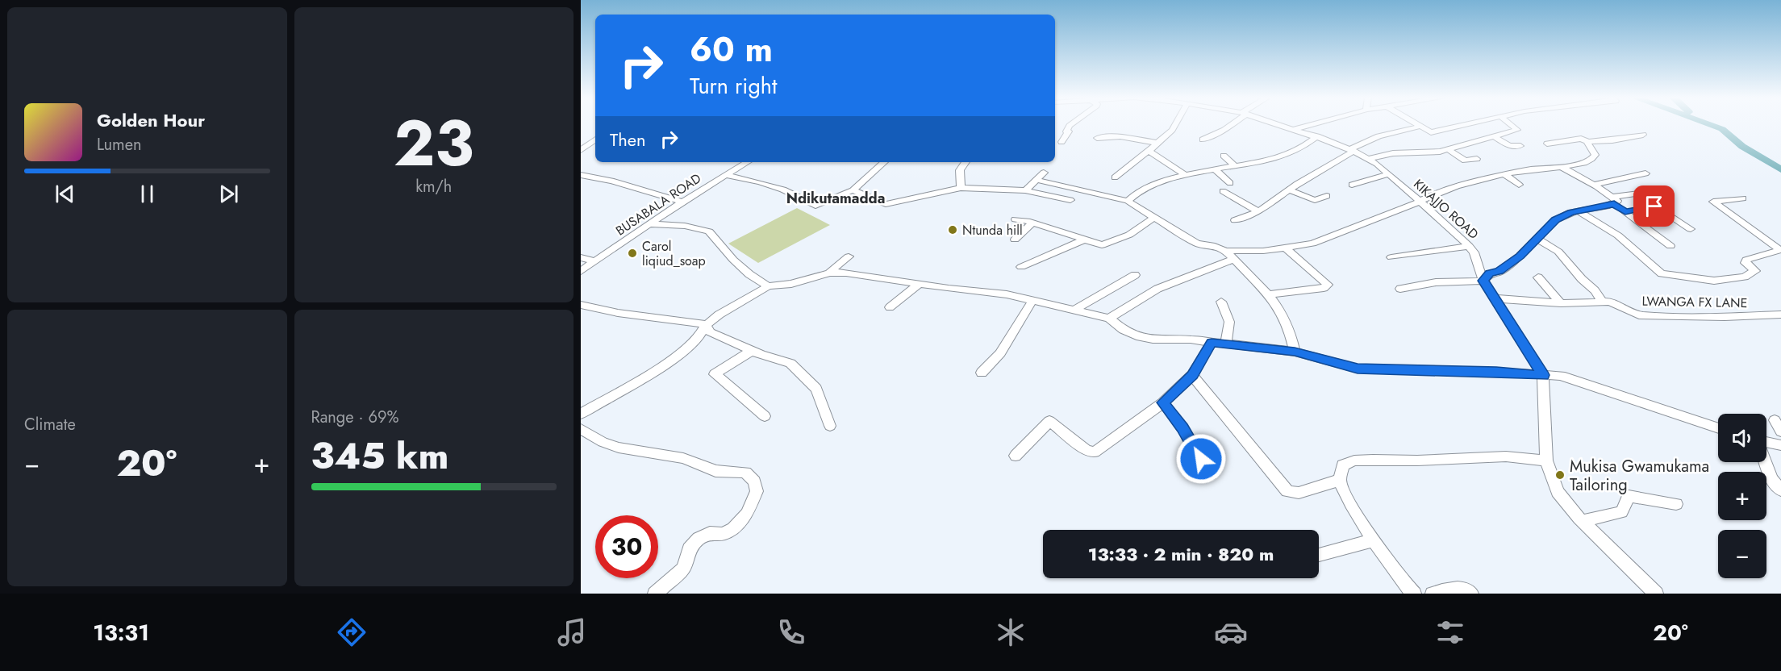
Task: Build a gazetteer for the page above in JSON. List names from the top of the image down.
{
  "streets": {
    "street": ["BUSABALA ROAD", "KIKAJJO ROAD", "LWANGA FX LANE"]
  },
  "crossings": [
    ["KIKAJJO ROAD", "LWANGA FX LANE"]
  ],
  "districts": ["Ndikutamadda"],
  "places": ["Ntunda hill", "Carol liqiud_soap", "Mukisa Gwamukama Tailoring"],
  "page": {
    "tile": [
      ["23", "km/h"],
      "Climate",
      ["Range · 69%", "345 km"]
    ],
    "turn": ["60 m", "Turn right"],
    "song": ["Golden Hour", "Lumen"],
    "then": "Then",
    "map_buttons": ["+", "−"],
    "heat": ["−", "20°", "+"],
    "limit": "30",
    "trip": "13:33 · 2 min · 820 m",
    "tabs": ["13:31", "20°"]
  }
}
